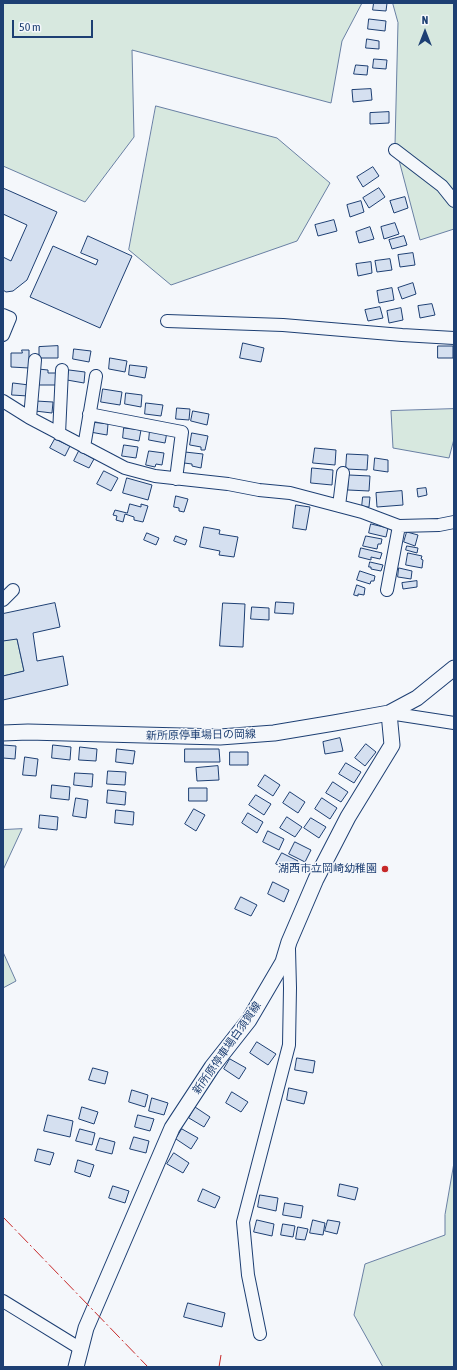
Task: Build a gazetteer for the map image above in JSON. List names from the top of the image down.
{
  "streets": {
    "main road": ["新所原停車場日の岡線", "新所原停車場白須賀線"]
  },
  "crossings": [
    ["新所原停車場日の岡線", "新所原停車場白須賀線"]
  ],
  "places": ["湖西市立岡崎幼稚園"],
  "scale_bar": "50 m",
  "north": "top"
}
